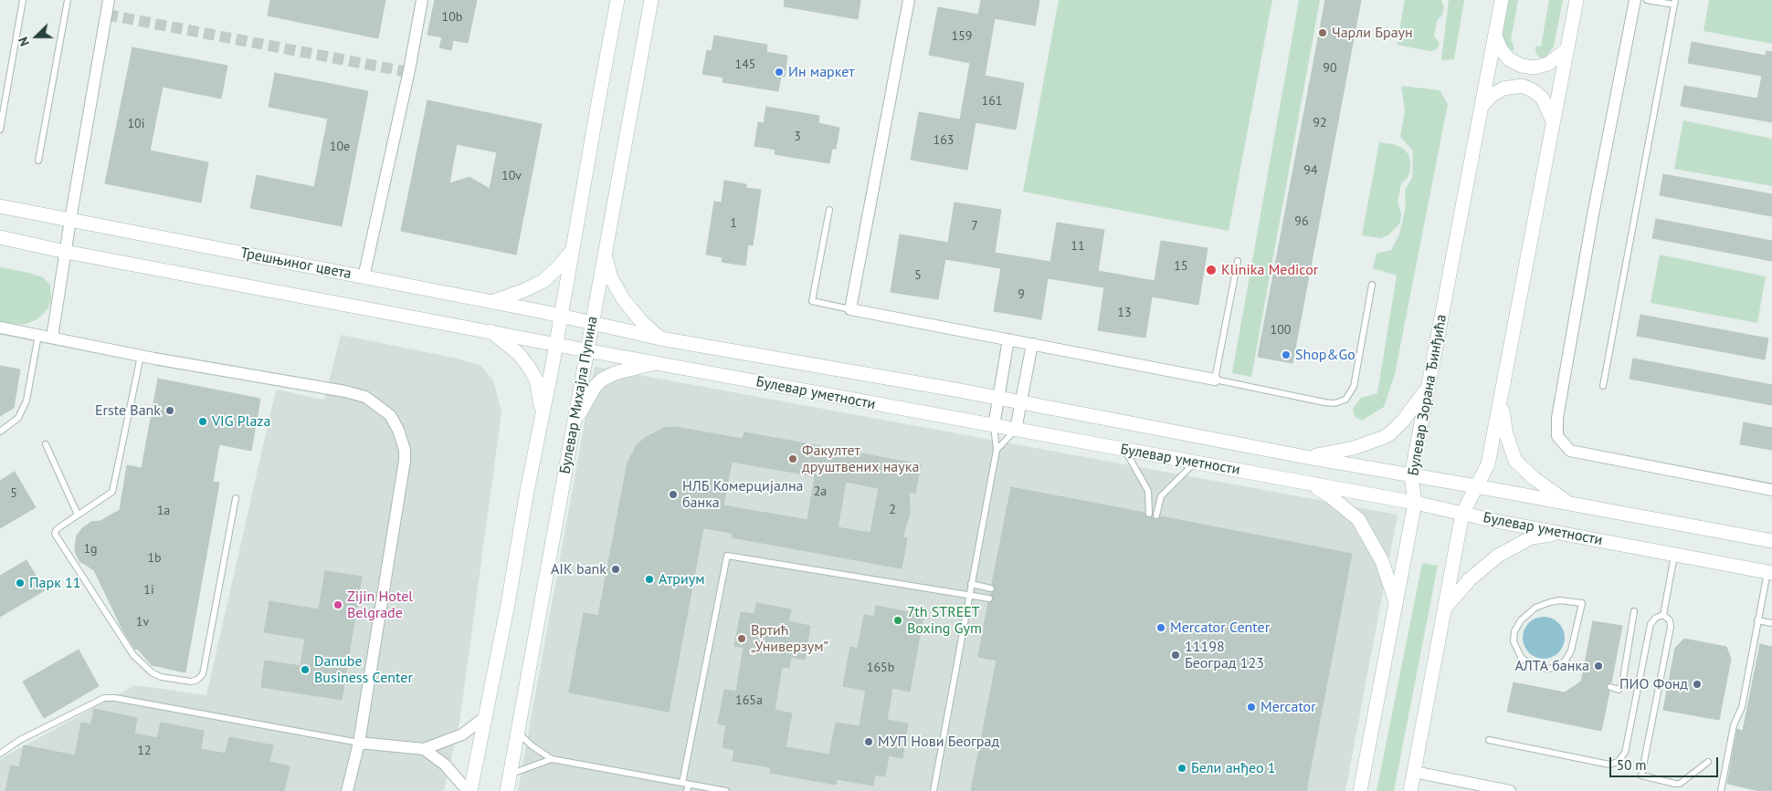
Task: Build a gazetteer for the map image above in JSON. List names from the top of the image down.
{
  "streets": {
    "street": [
      "Трешњиног цвета",
      "Булевар уметности",
      "Булевар Михајла Пупина",
      "Булевар Зорана Ђинђића"
    ]
  },
  "crossings": [
    ["Трешњиног цвета", "Булевар уметности"],
    ["Трешњиног цвета", "Булевар Михајла Пупина"],
    ["Булевар уметности", "Булевар Михајла Пупина"],
    ["Булевар уметности", "Булевар Зорана Ђинђића"]
  ],
  "places": [
    "Чарли Браун",
    "Ин маркет",
    "Klinika Medicor",
    "Shop&Go",
    "Erste Bank",
    "VIG Plaza",
    "Факултет друштвених наука",
    "НЛБ Комерцијална банка",
    "AIK bank",
    "Атриум",
    "Парк 11",
    "Zijin Hotel Belgrade",
    "7th STREET Boxing Gym",
    "Mercator Center",
    "Вртић „Универзум”",
    "11198 Београд 123",
    "АЛТА банка",
    "Danube Business Center",
    "ПИО Фонд",
    "Mercator",
    "МУП Нови Београд",
    "Бели анђео 1"
  ],
  "house_numbers": [
    "10b",
    "159",
    "145",
    "90",
    "161",
    "92",
    "10i",
    "3",
    "163",
    "10e",
    "94",
    "10v",
    "96",
    "1",
    "7",
    "11",
    "15",
    "5",
    "9",
    "13",
    "100",
    "2a",
    "5",
    "2",
    "1a",
    "1g",
    "1b",
    "1i",
    "1v",
    "165b",
    "165a",
    "12"
  ],
  "scale_bar": "50 m",
  "north": "left"
}
